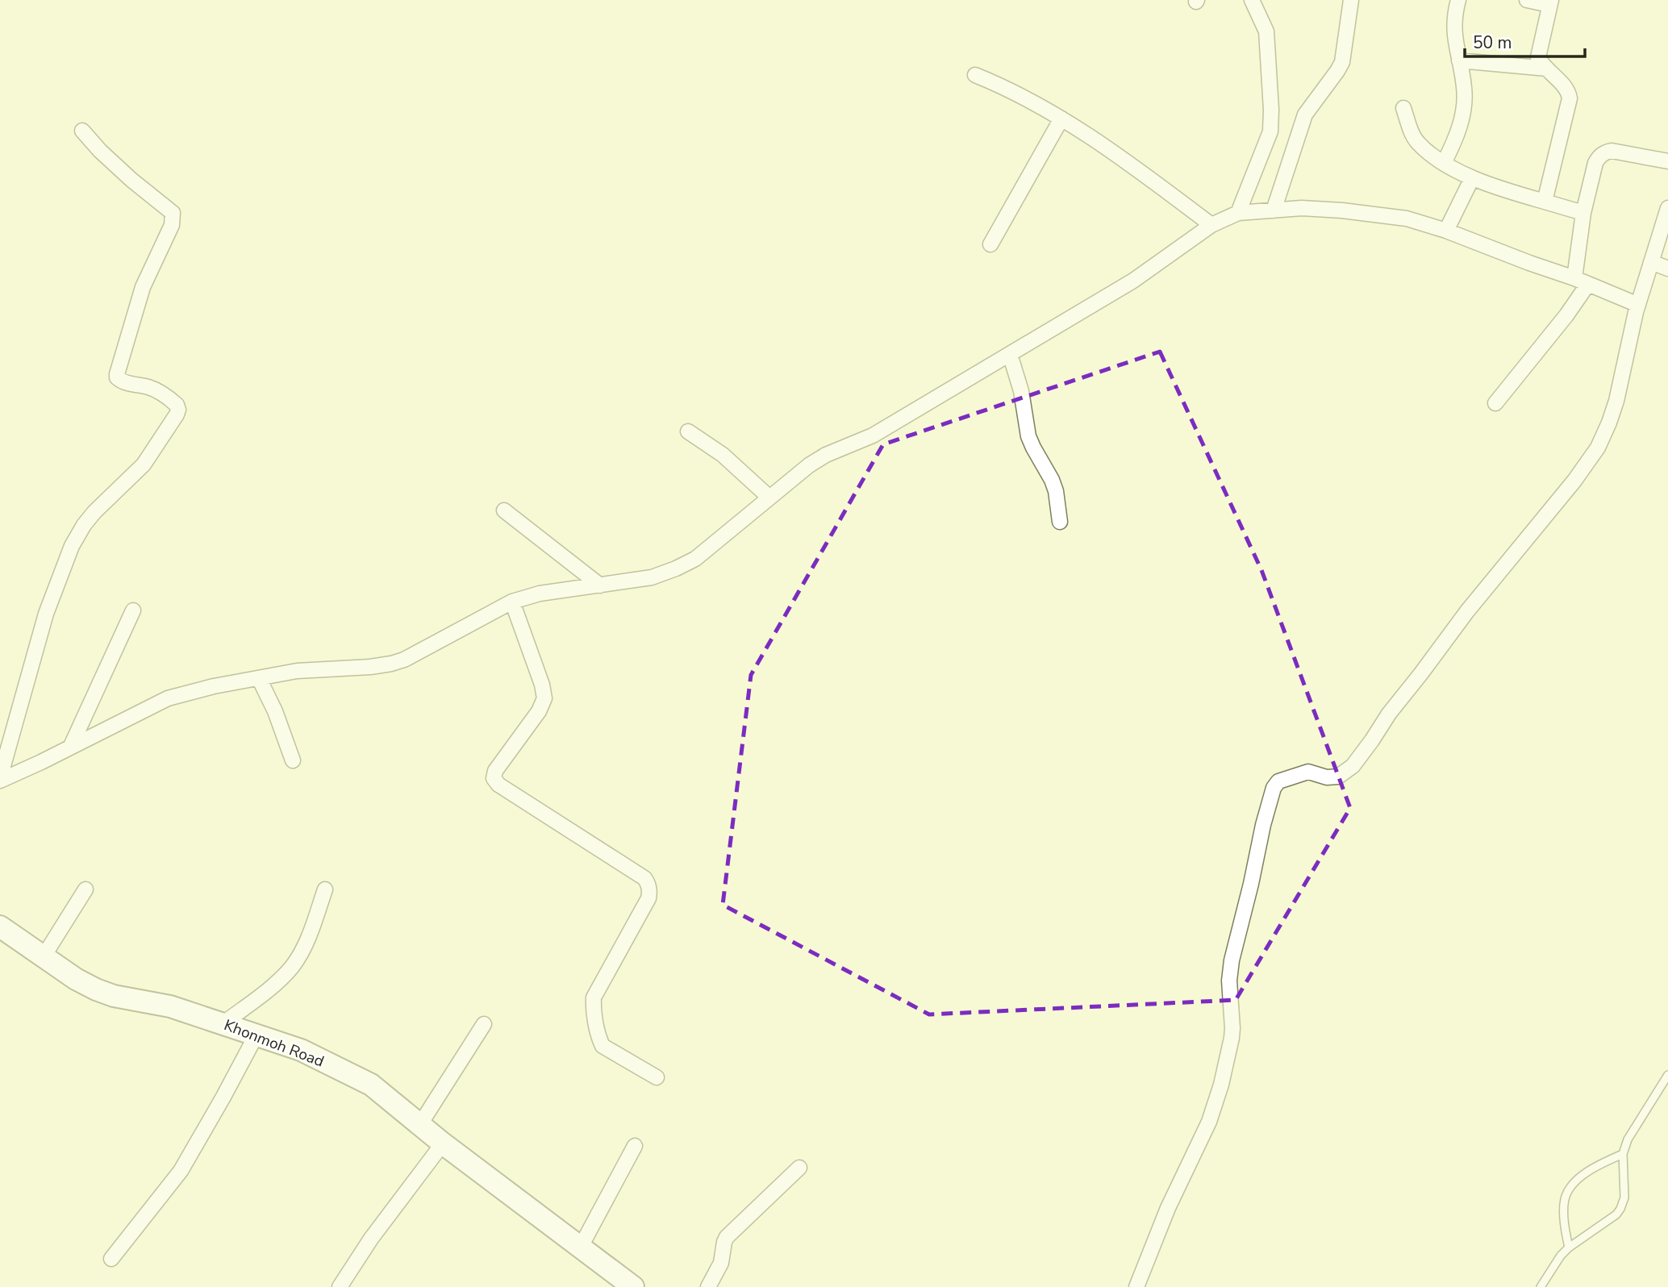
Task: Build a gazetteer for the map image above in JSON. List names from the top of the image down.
{
  "streets": {
    "main road": ["Khonmoh Road"]
  },
  "scale_bar": "50 m"
}
